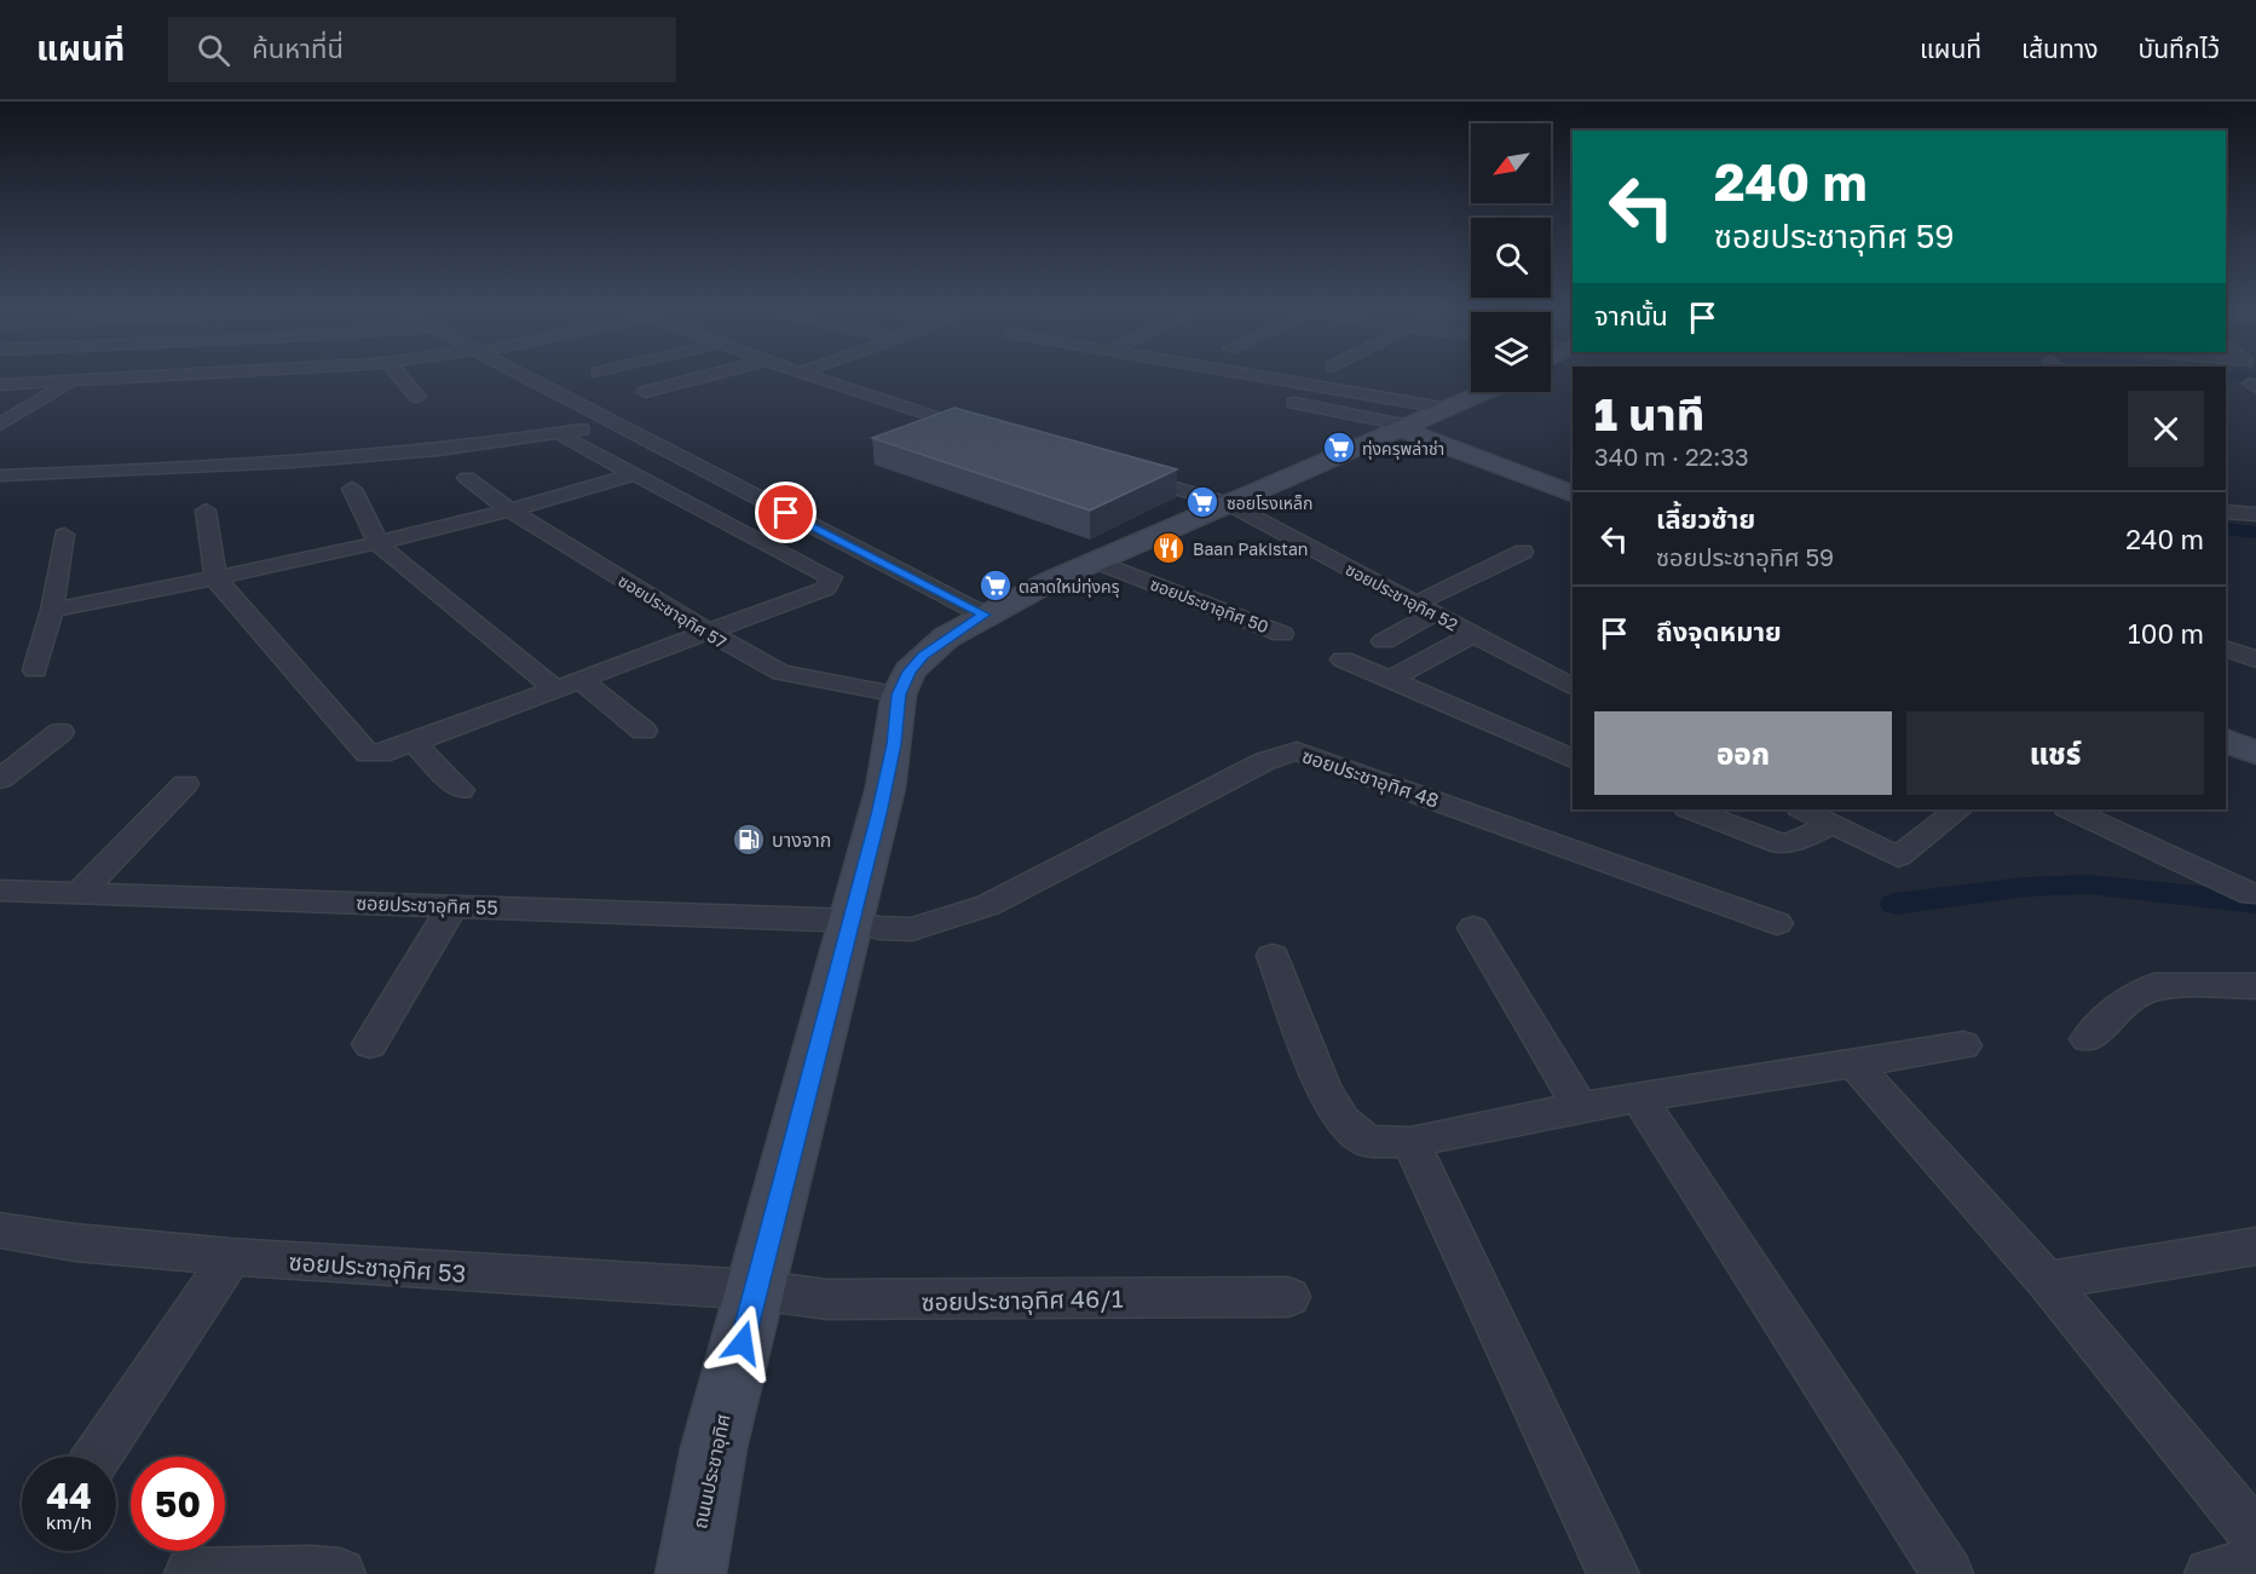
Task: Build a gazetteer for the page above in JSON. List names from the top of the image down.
{
  "streets": {
    "main road": ["ถนนประชาอุทิศ"],
    "street": [
      "ซอยประชาอุทิศ 52",
      "ซอยประชาอุทิศ 50",
      "ซอยประชาอุทิศ 57",
      "ซอยประชาอุทิศ 48",
      "ซอยประชาอุทิศ 55",
      "ซอยประชาอุทิศ 53",
      "ซอยประชาอุทิศ 46/1"
    ]
  },
  "crossings": [
    ["ซอยประชาอุทิศ 52", "ถนนประชาอุทิศ"],
    ["ซอยประชาอุทิศ 50", "ถนนประชาอุทิศ"],
    ["ซอยประชาอุทิศ 57", "ถนนประชาอุทิศ"],
    ["ซอยประชาอุทิศ 48", "ซอยประชาอุทิศ 55"],
    ["ซอยประชาอุทิศ 48", "ถนนประชาอุทิศ"],
    ["ซอยประชาอุทิศ 55", "ถนนประชาอุทิศ"],
    ["ซอยประชาอุทิศ 53", "ซอยประชาอุทิศ 46/1"],
    ["ซอยประชาอุทิศ 53", "ถนนประชาอุทิศ"],
    ["ซอยประชาอุทิศ 46/1", "ถนนประชาอุทิศ"]
  ],
  "places": {
    "supermarket": ["ทุ่งครุพล่าช่า", "ซอยโรงเหล็ก", "ตลาดใหม่ทุ่งครุ"],
    "restaurant": ["Baan Pakistan"],
    "fuel station": ["บางจาก"]
  },
  "north": "bottom left",
  "page": {
    "header": "แผนที่",
    "search": "ค้นหาที่นี่",
    "nav": ["แผนที่", "เส้นทาง", "บันทึกไว้"],
    "turn": ["240 m", "ซอยประชาอุทิศ 59"],
    "then": "จากนั้น",
    "heading": ["1 นาที", "340 m · 22:33"],
    "list": [
      {
        "name": "เลี้ยวซ้าย",
        "note": "ซอยประชาอุทิศ 59",
        "value": "240 m"
      },
      {
        "name": "ถึงจุดหมาย",
        "value": "100 m"
      }
    ],
    "buttons": ["ออก", "แชร์"],
    "speed": "44 km/h",
    "limit": "50"
  }
}
